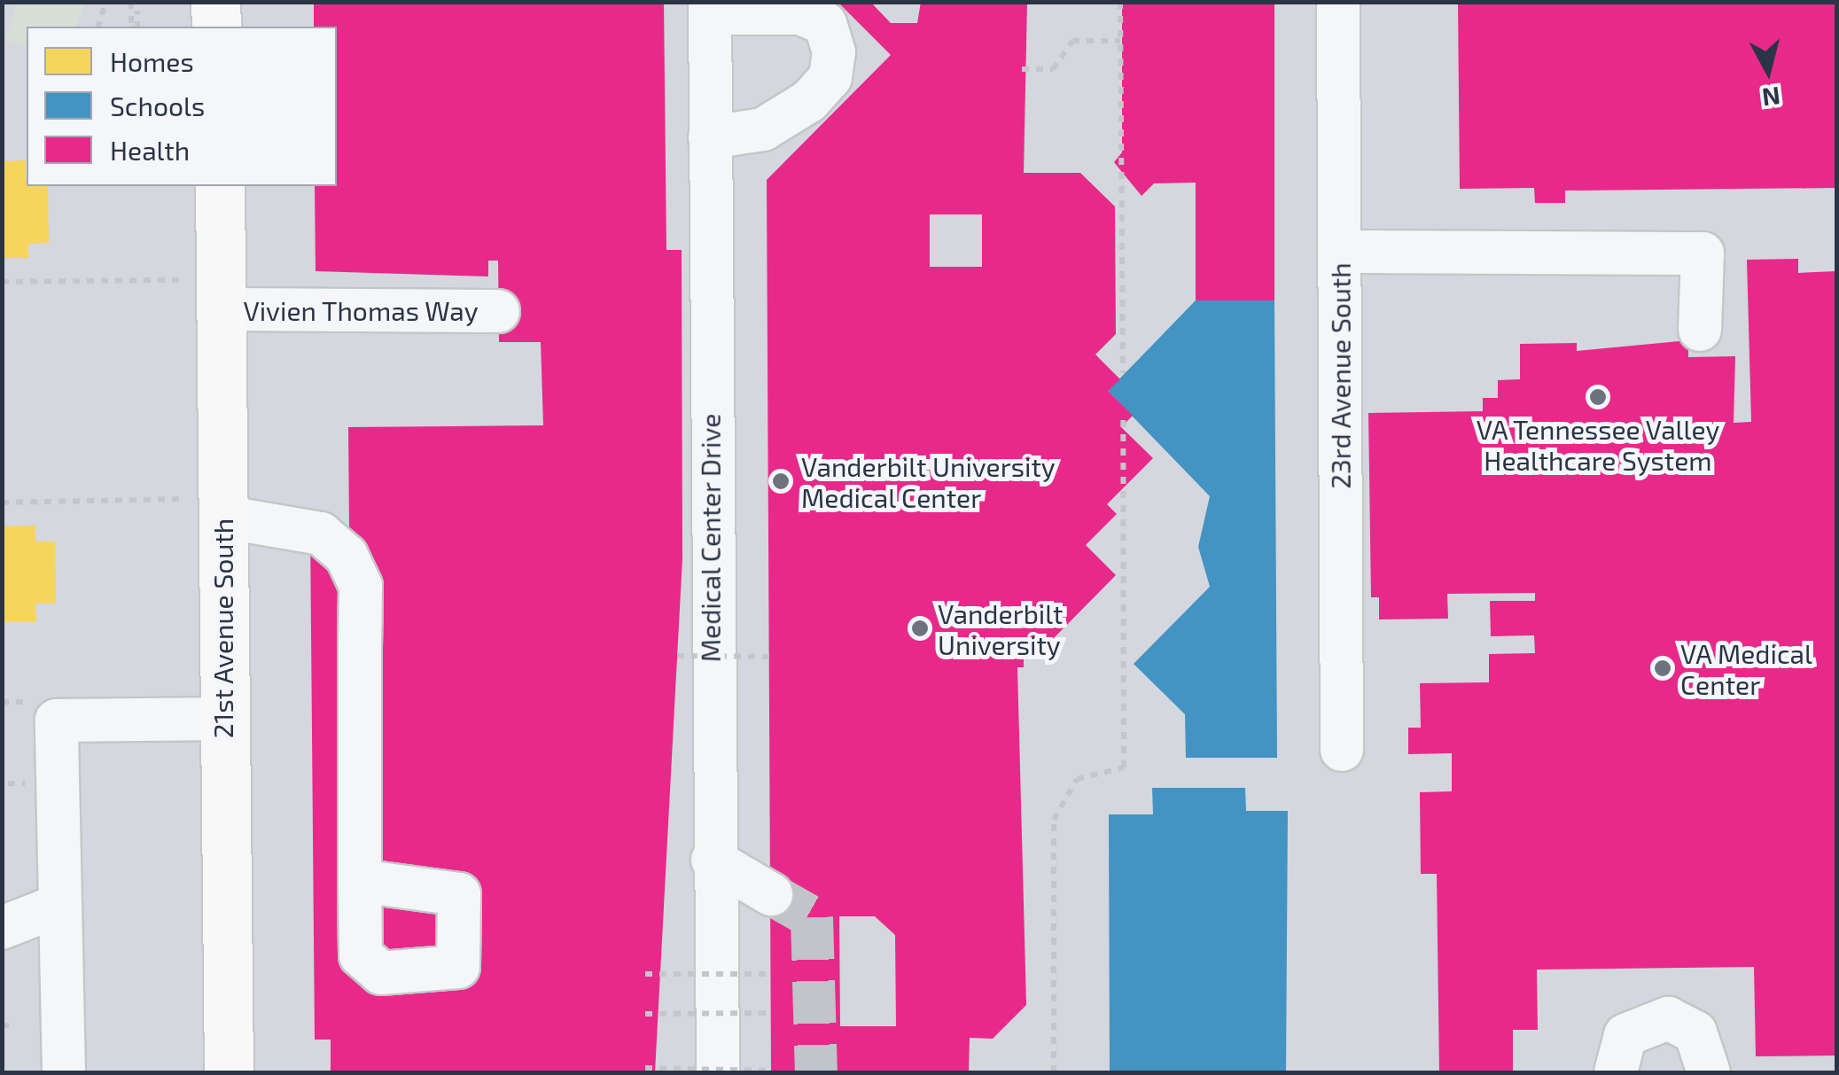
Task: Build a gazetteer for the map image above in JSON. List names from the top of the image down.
{
  "streets": {
    "main road": ["21st Avenue South"],
    "street": ["Vivien Thomas Way", "23rd Avenue South", "Medical Center Drive"]
  },
  "crossings": [
    ["Vivien Thomas Way", "21st Avenue South"]
  ],
  "places": [
    "VA Tennessee Valley Healthcare System",
    "Vanderbilt University Medical Center",
    "Vanderbilt University",
    "VA Medical Center"
  ],
  "legend": ["Homes", "Schools", "Health"],
  "north": "bottom"
}
